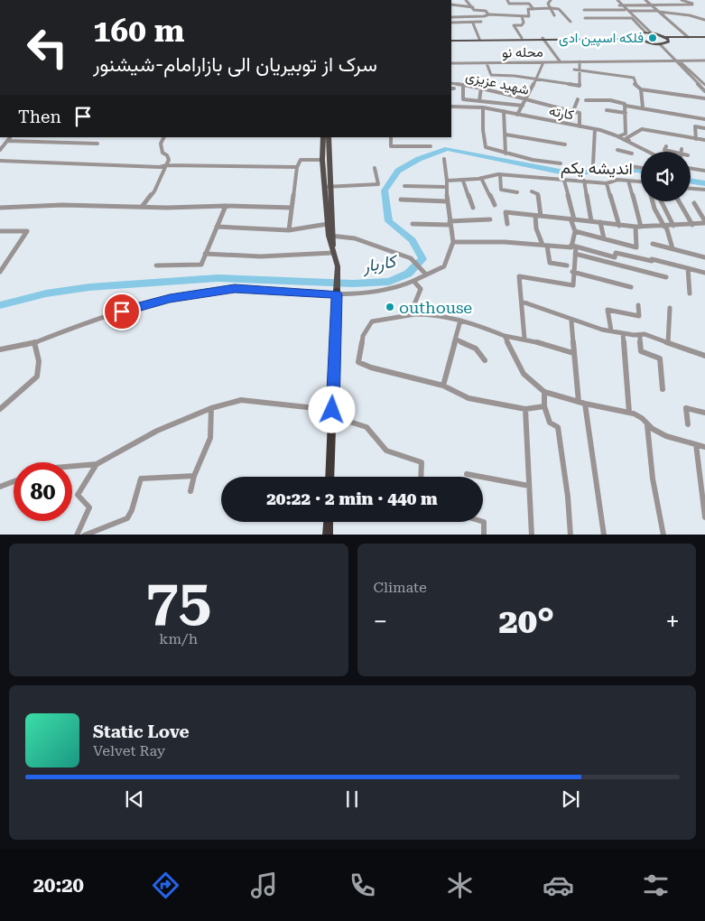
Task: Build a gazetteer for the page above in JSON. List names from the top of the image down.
{
  "streets": {
    "street": [
      "محله نو",
      "شهید عزیزی",
      "کارته",
      "اندیشه یکم"
    ]
  },
  "water": ["کاربار"],
  "places": ["فلکه اسپین ادی", "outhouse"],
  "page": {
    "turn": ["160 m", "سرک از توبیریان الی بازارامام-شیشنور"],
    "then": "Then",
    "limit": "80",
    "trip": "20:22 · 2 min · 440 m",
    "tile": [
      ["75", "km/h"],
      "Climate"
    ],
    "heat": ["−", "20°", "+"],
    "song": ["Static Love", "Velvet Ray"],
    "tabs": "20:20"
  }
}
